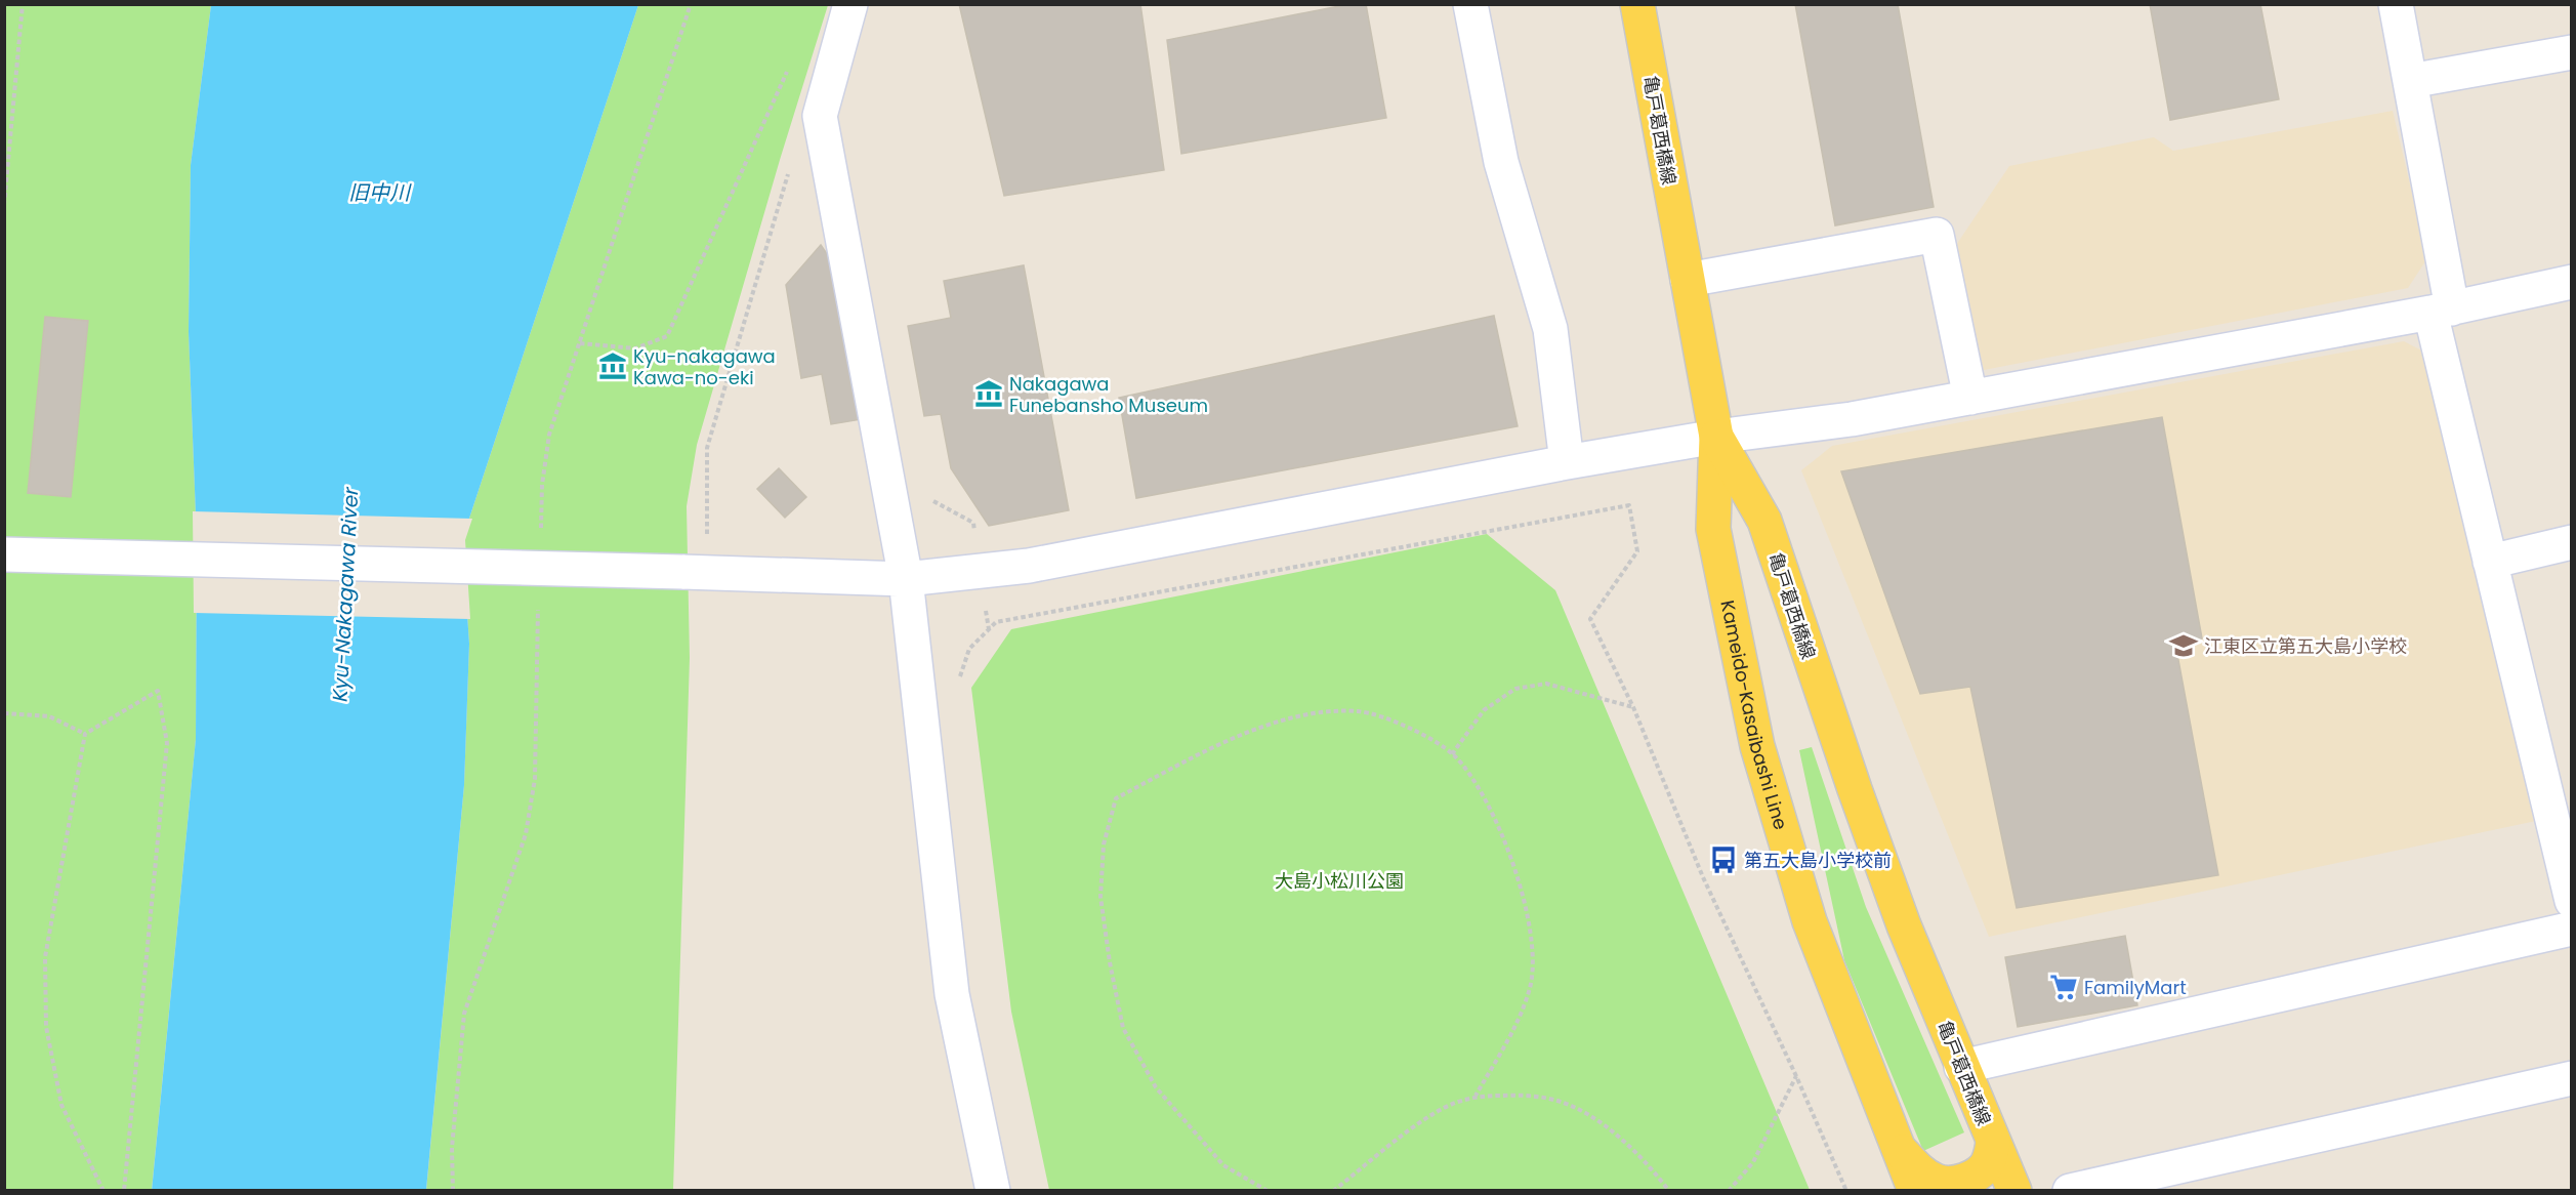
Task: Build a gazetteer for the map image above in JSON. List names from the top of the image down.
{
  "streets": {
    "main road": ["亀戸葛西橋線", "Kameido-Kasaibashi Line"]
  },
  "crossings": [
    ["亀戸葛西橋線", "Kameido-Kasaibashi Line"]
  ],
  "water": ["旧中川", "Kyu-Nakagawa River"],
  "parks": ["大島小松川公園"],
  "places": {
    "museum": ["Kyu-nakagawa Kawa-no-eki", "Nakagawa Funebansho Museum"],
    "school or university": ["江東区立第五大島小学校"],
    "bus stop": ["第五大島小学校前"],
    "supermarket": ["FamilyMart"]
  }
}
